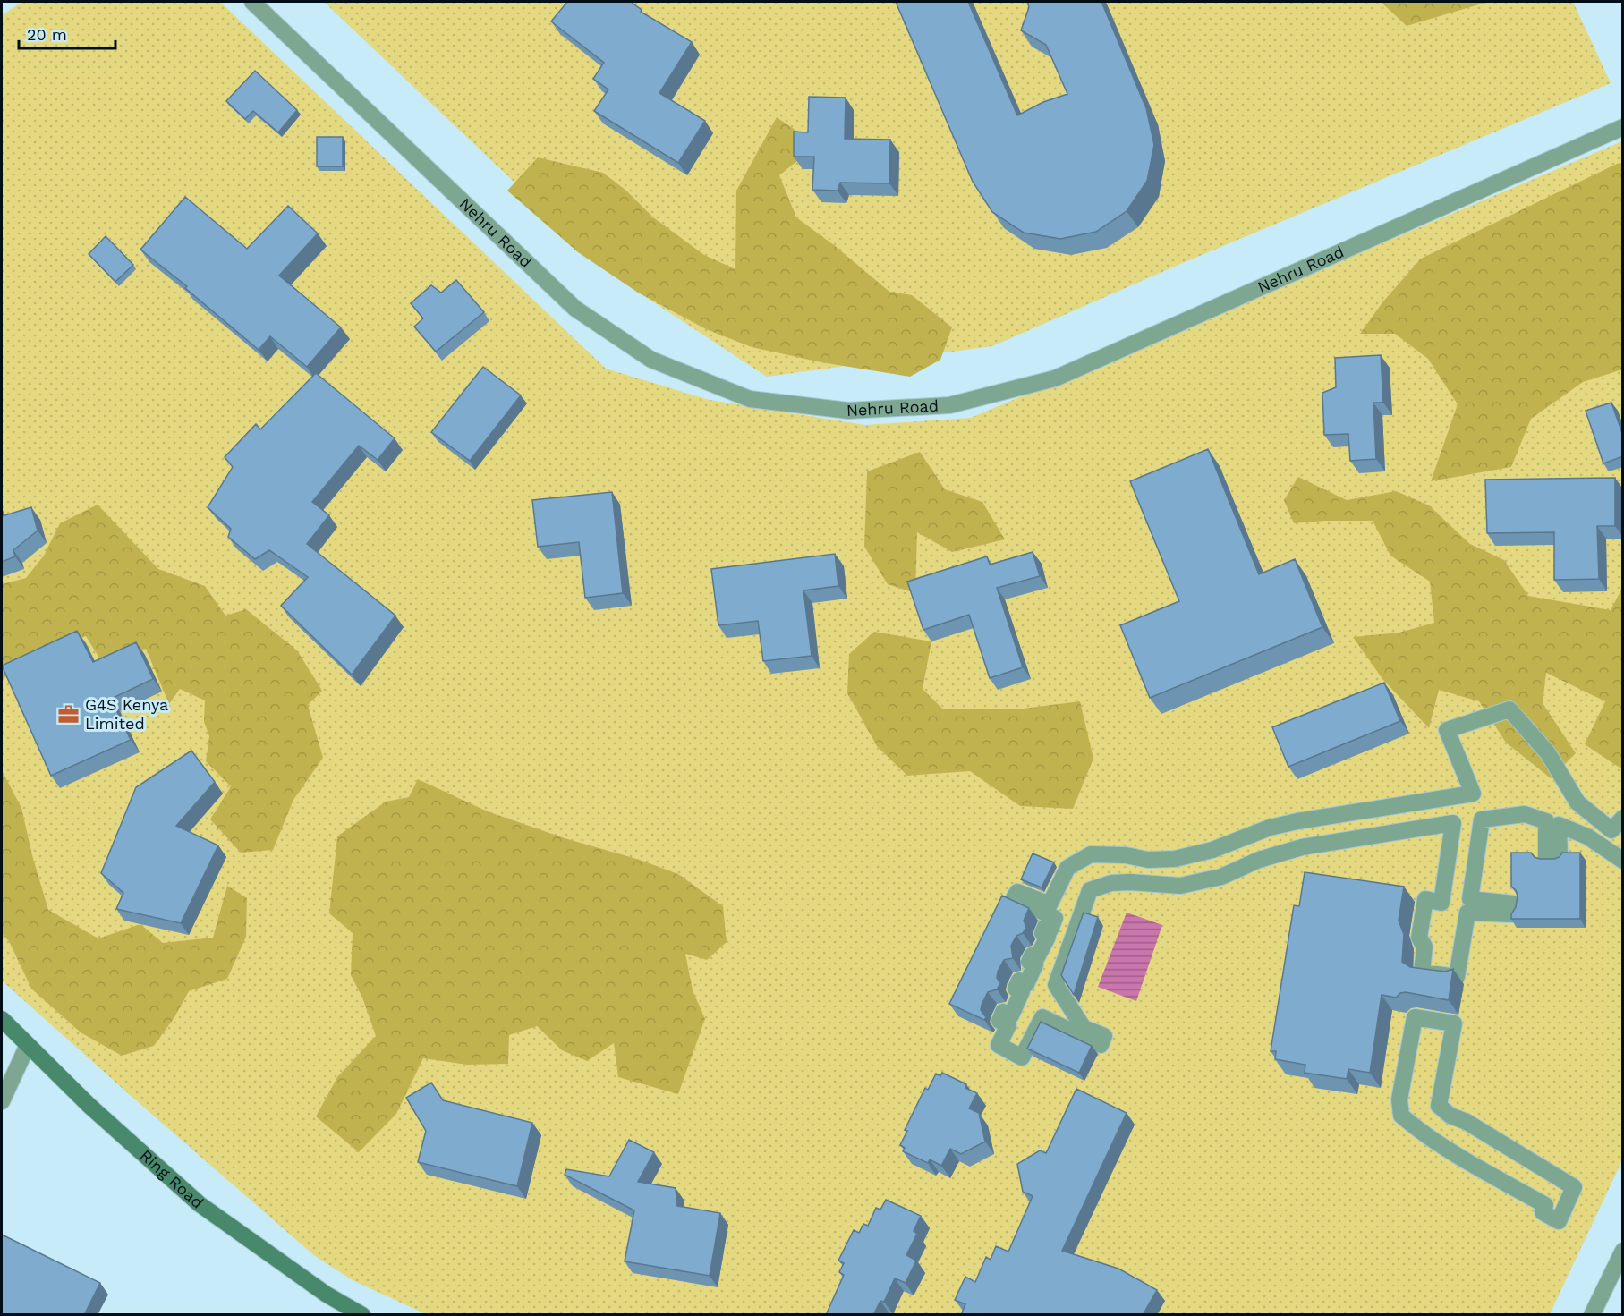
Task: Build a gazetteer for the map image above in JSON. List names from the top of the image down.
{
  "streets": {
    "main road": ["Ring Road"],
    "street": ["Nehru Road"]
  },
  "places": {
    "office": ["G4S Kenya Limited"]
  },
  "scale_bar": "20 m"
}
